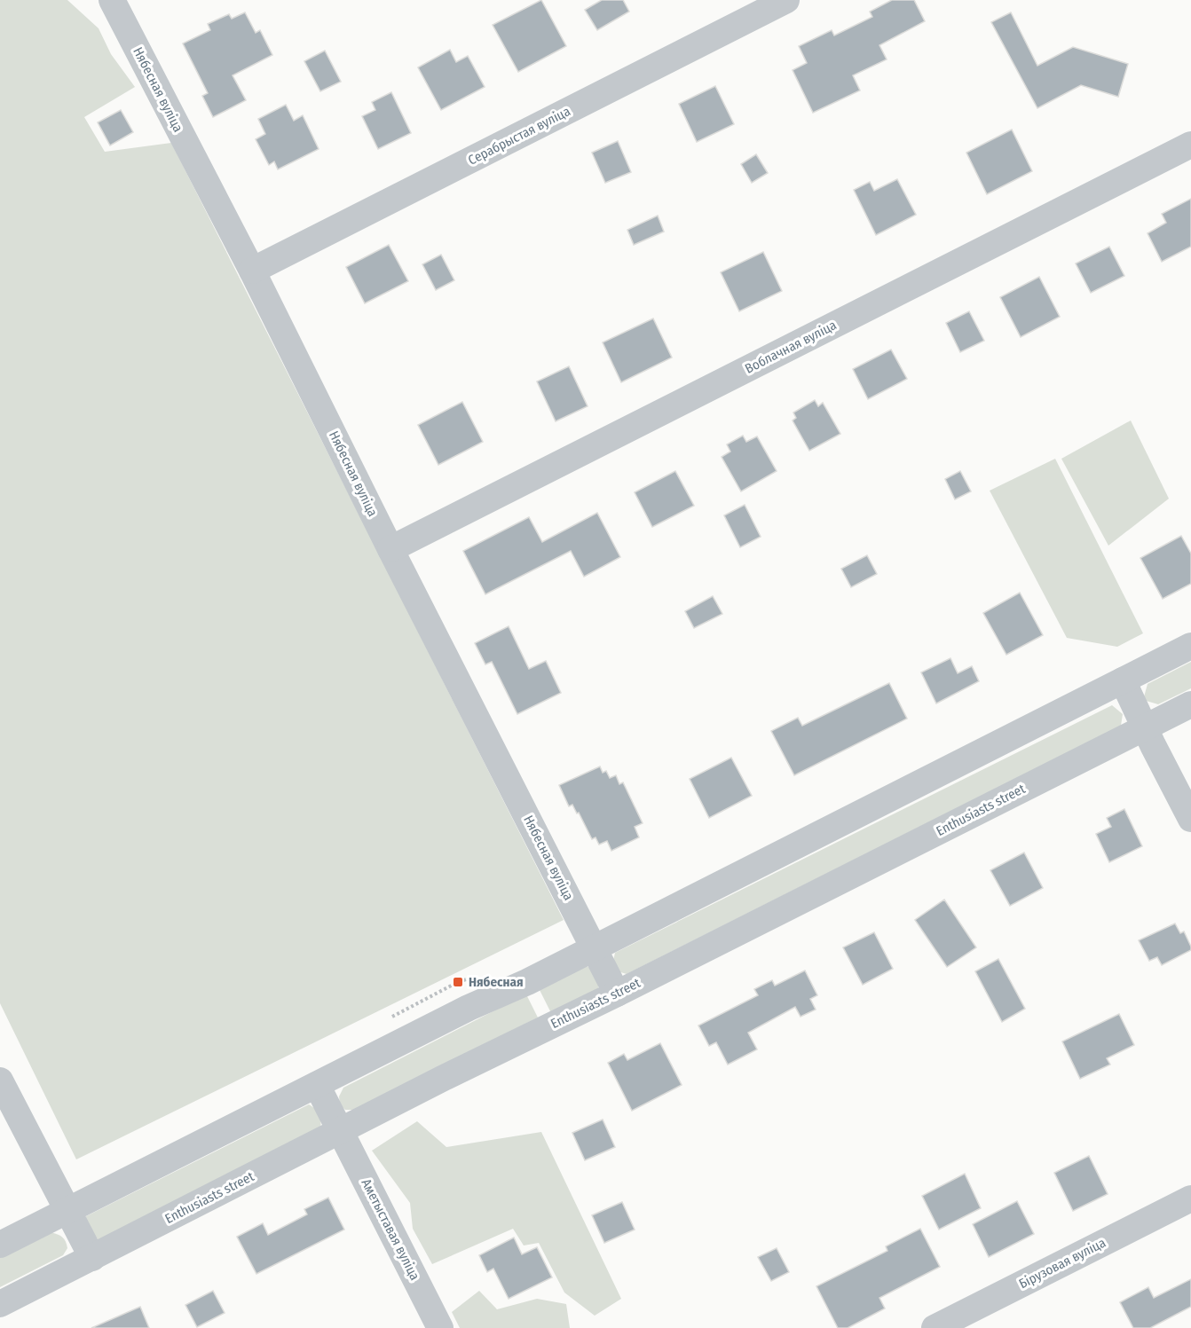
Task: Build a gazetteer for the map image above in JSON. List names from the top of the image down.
{
  "streets": {
    "street": [
      "Нябесная вуліца",
      "Серабрыстая вуліца",
      "Воблачная вуліца",
      "Enthusiasts street",
      "Аметыставая вуліца",
      "Бірузовая вуліца"
    ]
  },
  "crossings": [
    ["Нябесная вуліца", "Серабрыстая вуліца"],
    ["Нябесная вуліца", "Воблачная вуліца"],
    ["Нябесная вуліца", "Enthusiasts street"],
    ["Enthusiasts street", "Аметыставая вуліца"]
  ],
  "places": {
    "transit": ["Нябесная"]
  }
}
